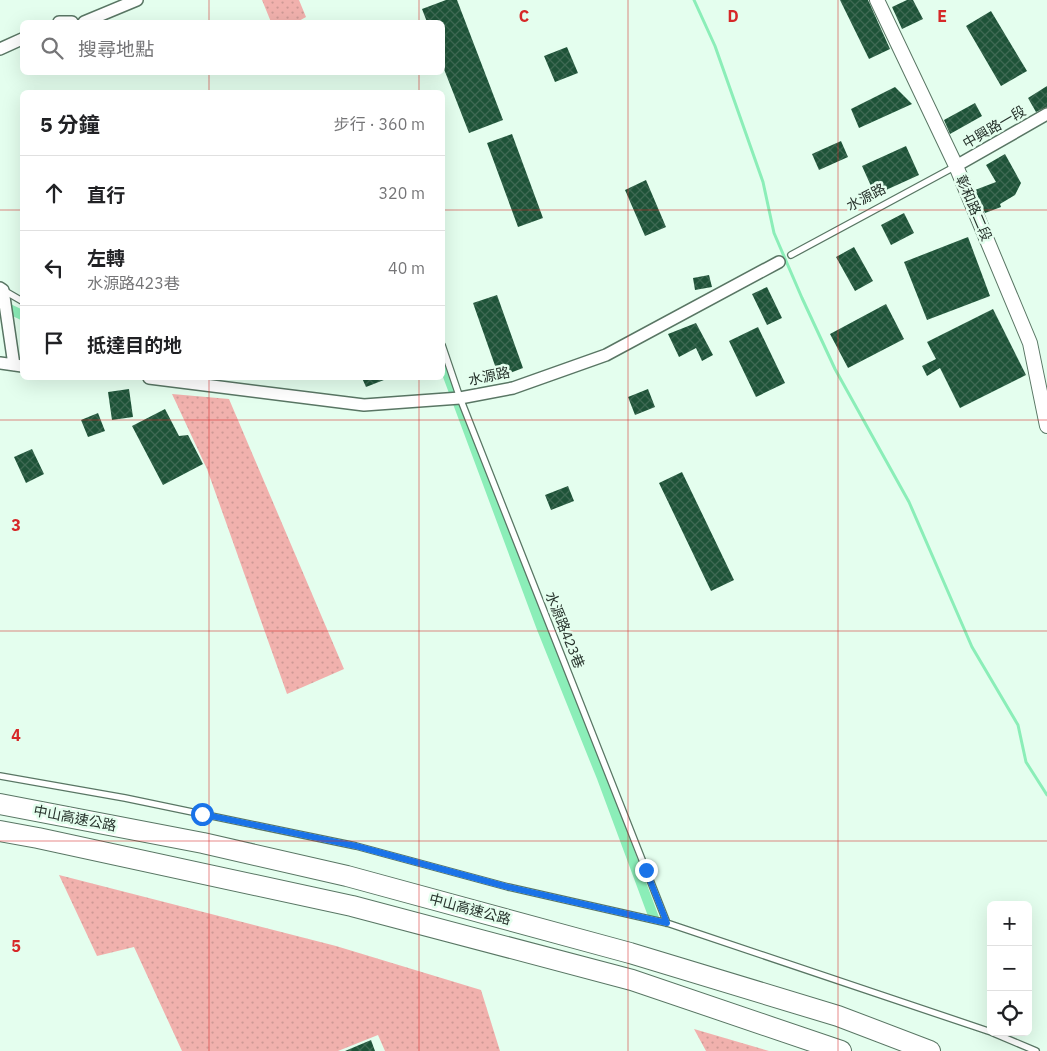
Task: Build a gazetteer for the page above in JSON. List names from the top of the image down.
{
  "streets": {
    "highway": ["中山高速公路"],
    "street": ["中興路一段", "水源路", "彰和路二段"],
    "lane": ["水源路423巷"]
  },
  "crossings": [
    ["中興路一段", "水源路"],
    ["中興路一段", "彰和路二段"],
    ["水源路", "彰和路二段"],
    ["水源路", "水源路423巷"]
  ],
  "page": {
    "search": "搜尋地點",
    "heading": ["5 分鐘", "步行 · 360 m"],
    "list": [
      ["直行", "320 m"],
      ["左轉", "水源路423巷", "40 m"],
      "抵達目的地"
    ],
    "map_buttons": ["+", "−"]
  },
  "grid": {
    "columns": ["C", "D", "E"],
    "rows": ["3", "4", "5"]
  }
}
